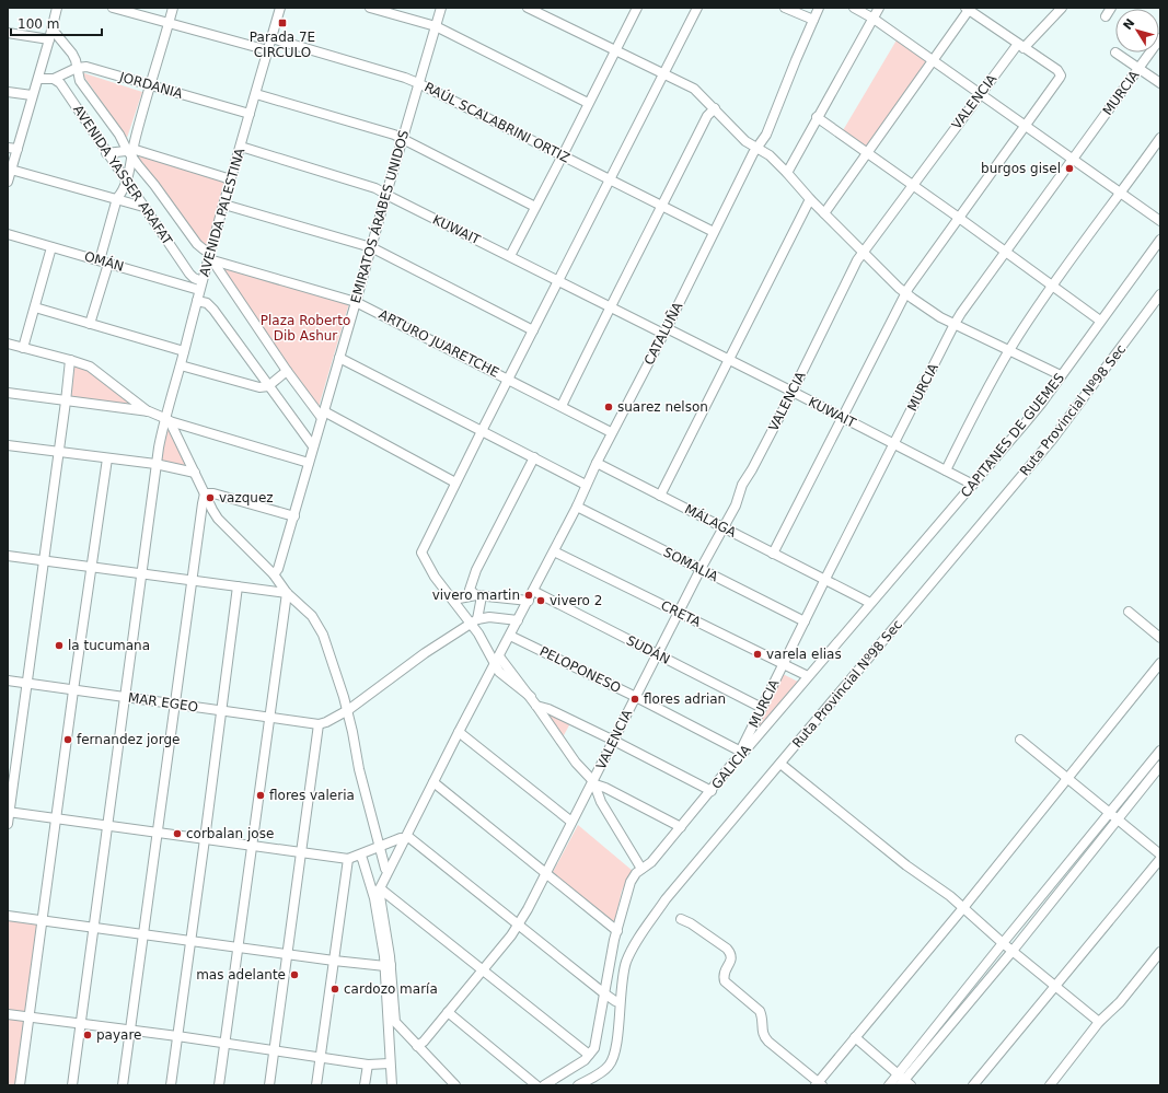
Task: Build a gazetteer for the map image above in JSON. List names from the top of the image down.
{
  "streets": {
    "street": [
      "JORDANIA",
      "MURCIA",
      "VALENCIA",
      "RAÚL SCALABRINI ORTIZ",
      "AVENIDA YASSER ARAFAT",
      "AVENIDA PALESTINA",
      "EMIRATOS ÁRABES UNIDOS",
      "KUWAIT",
      "OMÁN",
      "CATALUÑA",
      "ARTURO JUARETCHE",
      "Ruta Provincial Nº98 Sec",
      "CAPITANES DE GUEMES",
      "MÁLAGA",
      "SOMALIA",
      "CRETA",
      "SUDÁN",
      "PELOPONESO",
      "MAR EGEO",
      "GALICIA"
    ]
  },
  "crossings": [
    ["JORDANIA", "AVENIDA YASSER ARAFAT"],
    ["JORDANIA", "AVENIDA PALESTINA"],
    ["MURCIA", "KUWAIT"],
    ["MURCIA", "MÁLAGA"],
    ["MURCIA", "SOMALIA"],
    ["MURCIA", "CRETA"],
    ["MURCIA", "SUDÁN"],
    ["MURCIA", "PELOPONESO"],
    ["MURCIA", "GALICIA"],
    ["VALENCIA", "KUWAIT"],
    ["VALENCIA", "MÁLAGA"],
    ["VALENCIA", "SOMALIA"],
    ["VALENCIA", "CRETA"],
    ["VALENCIA", "SUDÁN"],
    ["VALENCIA", "PELOPONESO"],
    ["RAÚL SCALABRINI ORTIZ", "AVENIDA PALESTINA"],
    ["RAÚL SCALABRINI ORTIZ", "EMIRATOS ÁRABES UNIDOS"],
    ["RAÚL SCALABRINI ORTIZ", "CATALUÑA"],
    ["AVENIDA YASSER ARAFAT", "AVENIDA PALESTINA"],
    ["AVENIDA YASSER ARAFAT", "EMIRATOS ÁRABES UNIDOS"],
    ["AVENIDA YASSER ARAFAT", "OMÁN"],
    ["AVENIDA YASSER ARAFAT", "ARTURO JUARETCHE"],
    ["AVENIDA PALESTINA", "KUWAIT"],
    ["AVENIDA PALESTINA", "OMÁN"],
    ["AVENIDA PALESTINA", "ARTURO JUARETCHE"],
    ["AVENIDA PALESTINA", "MAR EGEO"],
    ["EMIRATOS ÁRABES UNIDOS", "KUWAIT"],
    ["EMIRATOS ÁRABES UNIDOS", "ARTURO JUARETCHE"],
    ["KUWAIT", "CATALUÑA"],
    ["KUWAIT", "CAPITANES DE GUEMES"],
    ["CATALUÑA", "ARTURO JUARETCHE"],
    ["CATALUÑA", "MÁLAGA"],
    ["CATALUÑA", "SOMALIA"],
    ["CATALUÑA", "CRETA"],
    ["CATALUÑA", "SUDÁN"],
    ["CATALUÑA", "PELOPONESO"],
    ["CAPITANES DE GUEMES", "MÁLAGA"],
    ["CAPITANES DE GUEMES", "GALICIA"],
    ["MÁLAGA", "GALICIA"],
    ["CRETA", "GALICIA"],
    ["PELOPONESO", "GALICIA"]
  ],
  "parks": ["Plaza Roberto Dib Ashur"],
  "places": {
    "transit": ["Parada 7E CIRCULO"],
    "other": [
      "burgos gisel",
      "suarez nelson",
      "vazquez",
      "vivero martin",
      "vivero 2",
      "la tucumana",
      "varela elias",
      "flores adrian",
      "fernandez jorge",
      "flores valeria",
      "corbalan jose",
      "mas adelante",
      "cardozo maría",
      "payare"
    ]
  },
  "scale_bar": "100 m",
  "north": "top left"
}
